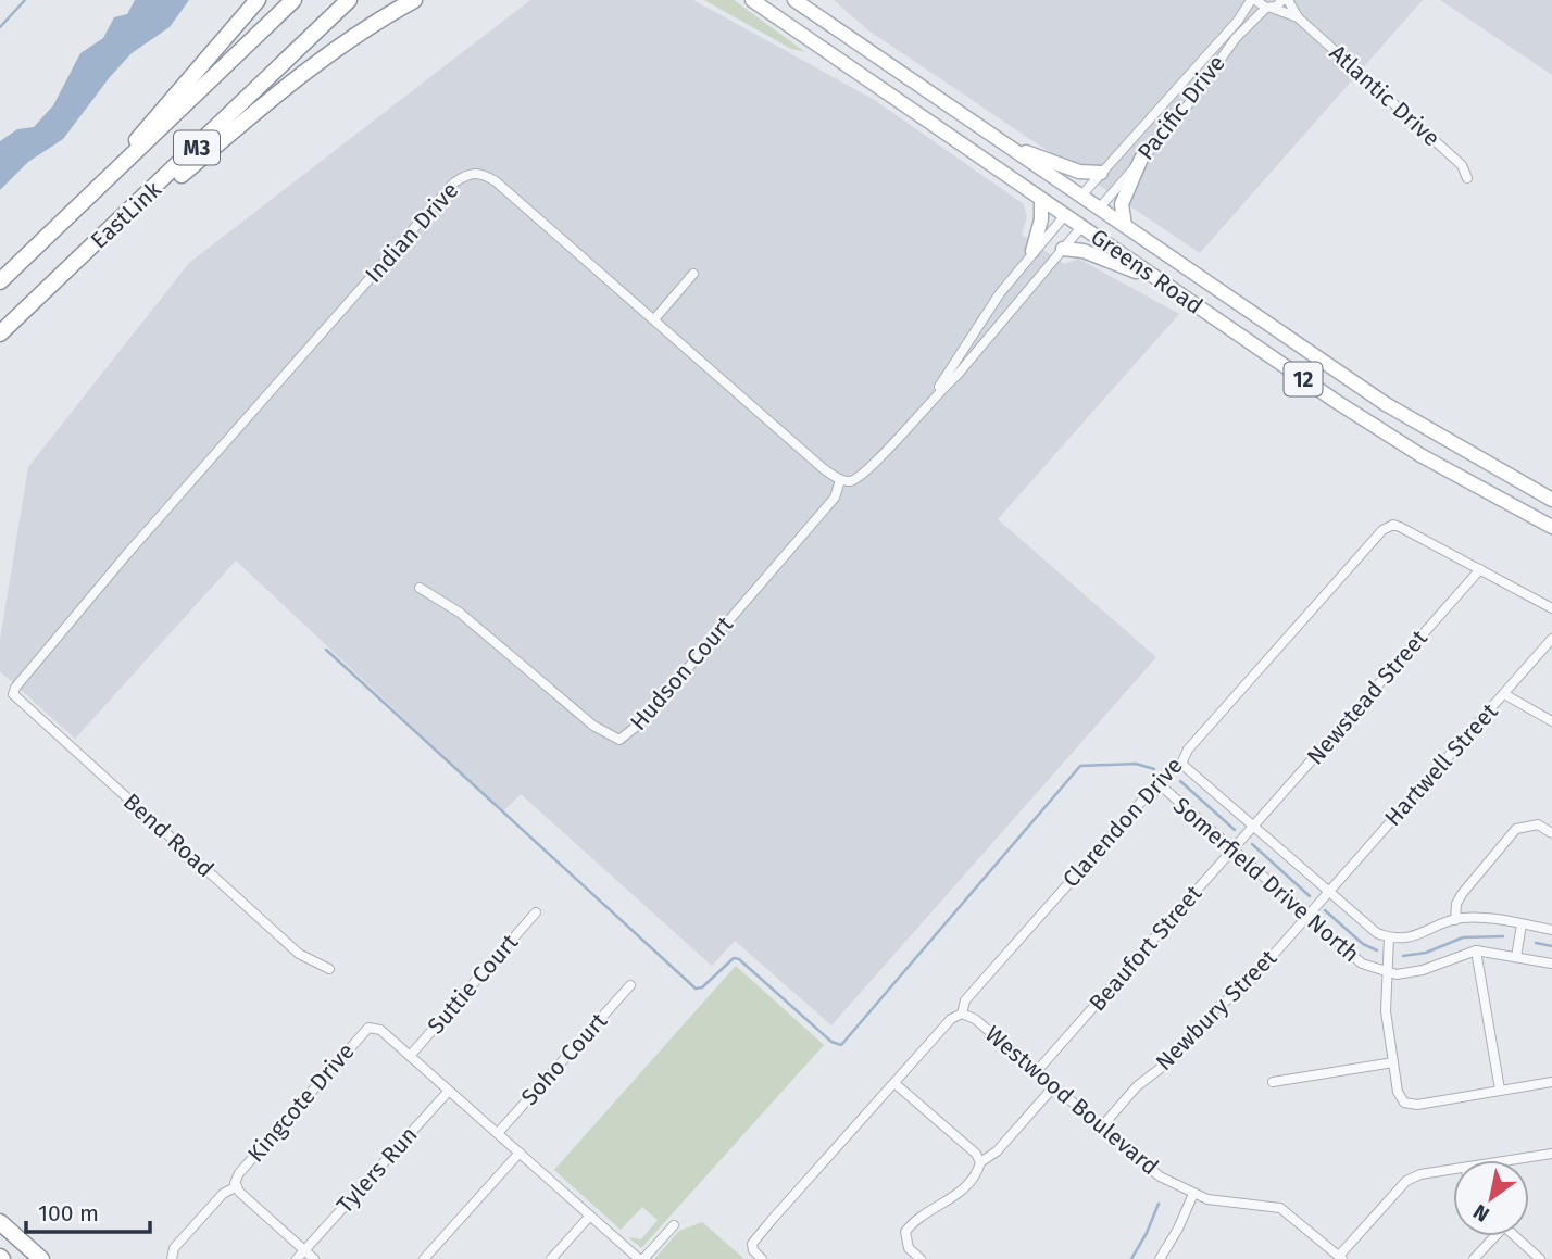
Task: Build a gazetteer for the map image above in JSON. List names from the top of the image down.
{
  "streets": {
    "highway": ["M3", "EastLink"],
    "main road": ["Greens Road", "12"],
    "street": [
      "Atlantic Drive",
      "Pacific Drive",
      "Indian Drive",
      "Hudson Court",
      "Newstead Street",
      "Hartwell Street",
      "Clarendon Drive",
      "Bend Road",
      "Somerfield Drive North",
      "Beaufort Street",
      "Suttie Court",
      "Newbury Street",
      "Soho Court",
      "Westwood Boulevard",
      "Kingcote Drive",
      "Tylers Run"
    ]
  },
  "crossings": [
    ["Atlantic Drive", "Pacific Drive"],
    ["Pacific Drive", "Greens Road"],
    ["Indian Drive", "Hudson Court"],
    ["Indian Drive", "Bend Road"],
    ["Newstead Street", "Clarendon Drive"],
    ["Newstead Street", "Beaufort Street"],
    ["Hartwell Street", "Newbury Street"],
    ["Clarendon Drive", "Somerfield Drive North"],
    ["Clarendon Drive", "Westwood Boulevard"],
    ["Somerfield Drive North", "Beaufort Street"],
    ["Somerfield Drive North", "Newbury Street"],
    ["Beaufort Street", "Westwood Boulevard"],
    ["Suttie Court", "Kingcote Drive"],
    ["Newbury Street", "Westwood Boulevard"]
  ],
  "scale_bar": "100 m",
  "north": "bottom left"
}
